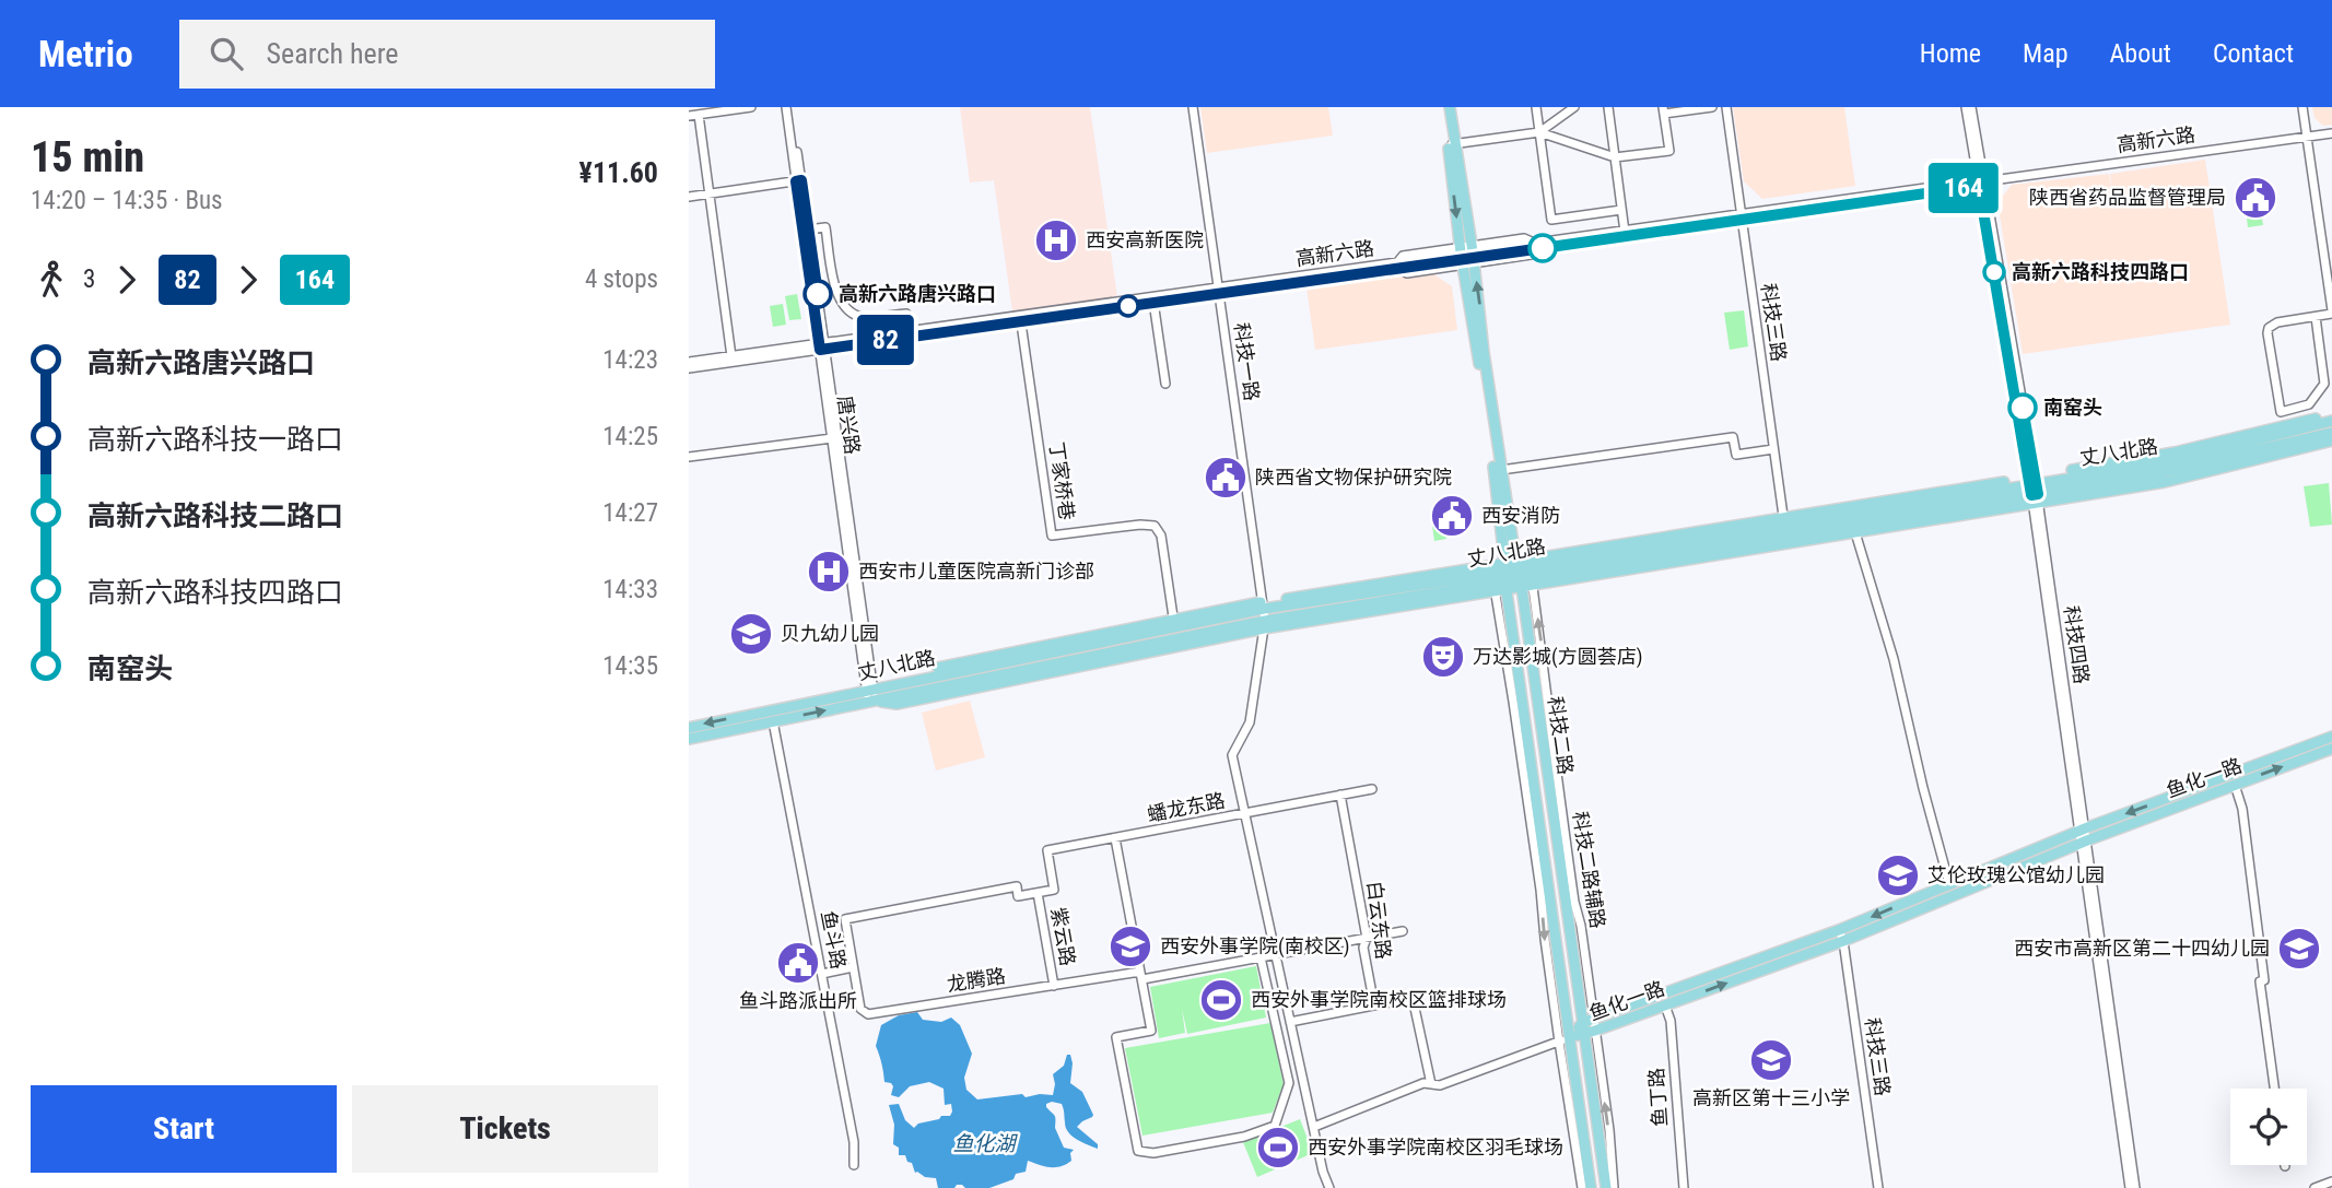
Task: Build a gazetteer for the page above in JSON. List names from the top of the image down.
{
  "streets": {
    "main road": ["丈八北路", "科技二路", "鱼化一路"],
    "street": [
      "高新六路",
      "科技三路",
      "科技一路",
      "唐兴路",
      "丁家桥巷",
      "科技四路",
      "蟠龙东路",
      "科技二路辅路",
      "白云东路",
      "紫云路",
      "鱼斗路",
      "龙腾路",
      "鱼丁路"
    ]
  },
  "crossings": [
    ["高新六路", "科技三路"],
    ["高新六路", "科技一路"],
    ["高新六路", "唐兴路"],
    ["高新六路", "丁家桥巷"],
    ["高新六路", "科技四路"],
    ["高新六路", "科技二路"],
    ["科技三路", "丈八北路"],
    ["科技三路", "鱼化一路"],
    ["科技一路", "丈八北路"],
    ["科技一路", "蟠龙东路"],
    ["科技一路", "龙腾路"],
    ["唐兴路", "丈八北路"],
    ["丈八北路", "丁家桥巷"],
    ["丈八北路", "科技四路"],
    ["丈八北路", "科技二路"],
    ["丈八北路", "科技二路辅路"],
    ["丈八北路", "鱼斗路"],
    ["科技四路", "鱼化一路"],
    ["科技二路", "鱼化一路"],
    ["科技二路", "科技二路辅路"],
    ["鱼化一路", "科技二路辅路"],
    ["鱼化一路", "鱼丁路"],
    ["蟠龙东路", "白云东路"],
    ["蟠龙东路", "紫云路"],
    ["白云东路", "龙腾路"],
    ["紫云路", "龙腾路"]
  ],
  "water": ["鱼化湖"],
  "places": {
    "public building": [
      "陕西省药品监督管理局",
      "陕西省文物保护研究院",
      "西安消防",
      "鱼斗路派出所"
    ],
    "hospital": ["西安高新医院", "西安市儿童医院高新门诊部"],
    "other": ["高新六路科技四路口", "高新六路唐兴路口", "南窑头"],
    "school or university": [
      "贝九幼儿园",
      "艾伦玫瑰公馆幼儿园",
      "西安外事学院(南校区)",
      "西安市高新区第二十四幼儿园",
      "高新区第十三小学"
    ],
    "theatre": ["万达影城(方圆荟店)"],
    "sports": ["西安外事学院南校区篮排球场", "西安外事学院南校区羽毛球场"]
  },
  "lines": ["bus line 82", "bus line 164"],
  "page": {
    "header": "Metrio",
    "search": "Search here",
    "nav": [
      "Home",
      "Map",
      "About",
      "Contact"
    ],
    "heading": ["15 min", "14:20 – 14:35 · Bus", "¥11.60"],
    "on_map": ["82", "164"],
    "legs": [
      "3",
      "82",
      "164",
      "4 stops"
    ],
    "list": [
      {
        "name": "高新六路唐兴路口",
        "value": "14:23"
      },
      {
        "name": "高新六路科技一路口",
        "value": "14:25"
      },
      {
        "name": "高新六路科技二路口",
        "value": "14:27"
      },
      {
        "name": "高新六路科技四路口",
        "value": "14:33"
      },
      {
        "name": "南窑头",
        "value": "14:35"
      }
    ],
    "buttons": ["Start", "Tickets"]
  }
}
